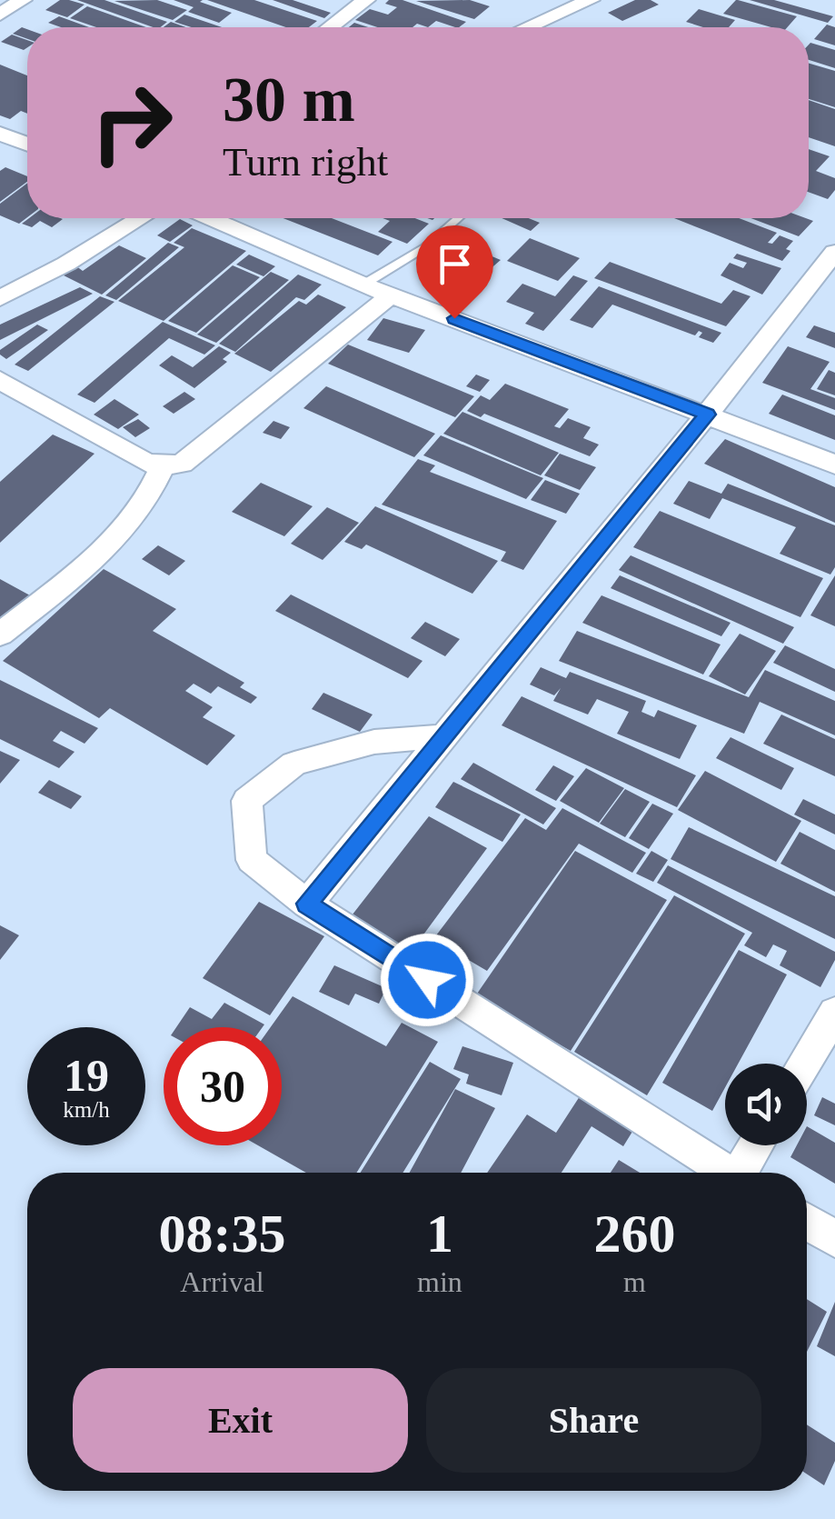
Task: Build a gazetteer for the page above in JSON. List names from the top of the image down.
{
  "page": {
    "turn": ["30 m", "Turn right"],
    "speed": "19 km/h",
    "limit": "30",
    "eta": [
      "08:35",
      "Arrival",
      "1",
      "min",
      "260",
      "m"
    ],
    "buttons": ["Exit", "Share"]
  }
}
